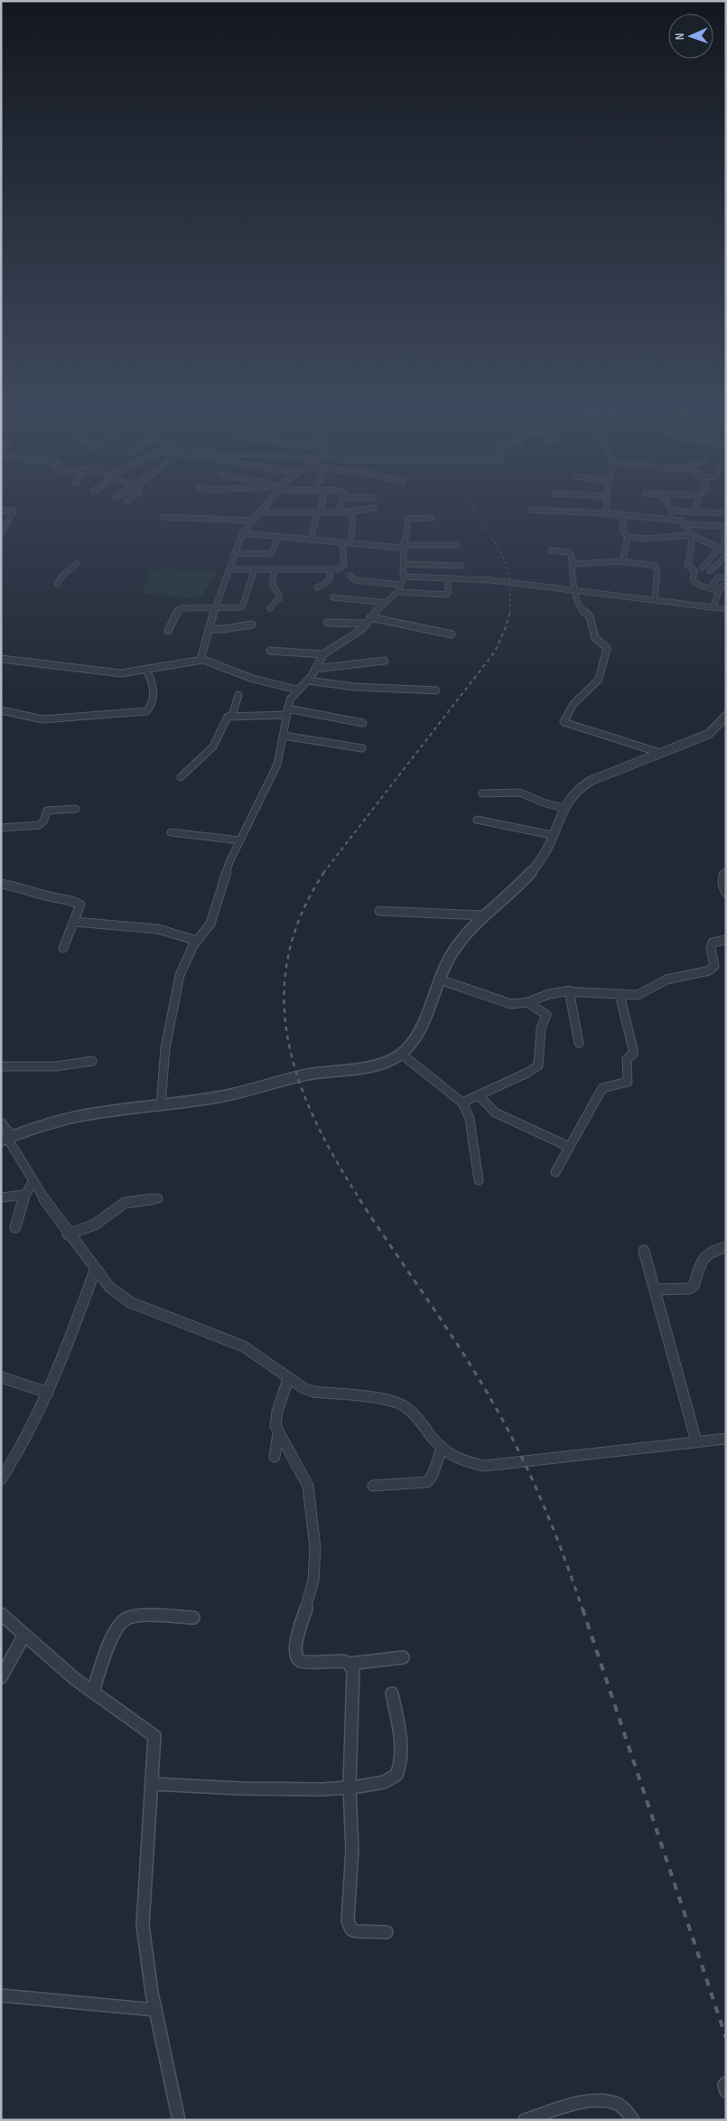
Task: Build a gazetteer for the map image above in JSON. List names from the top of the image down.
{
  "north": "left"
}
